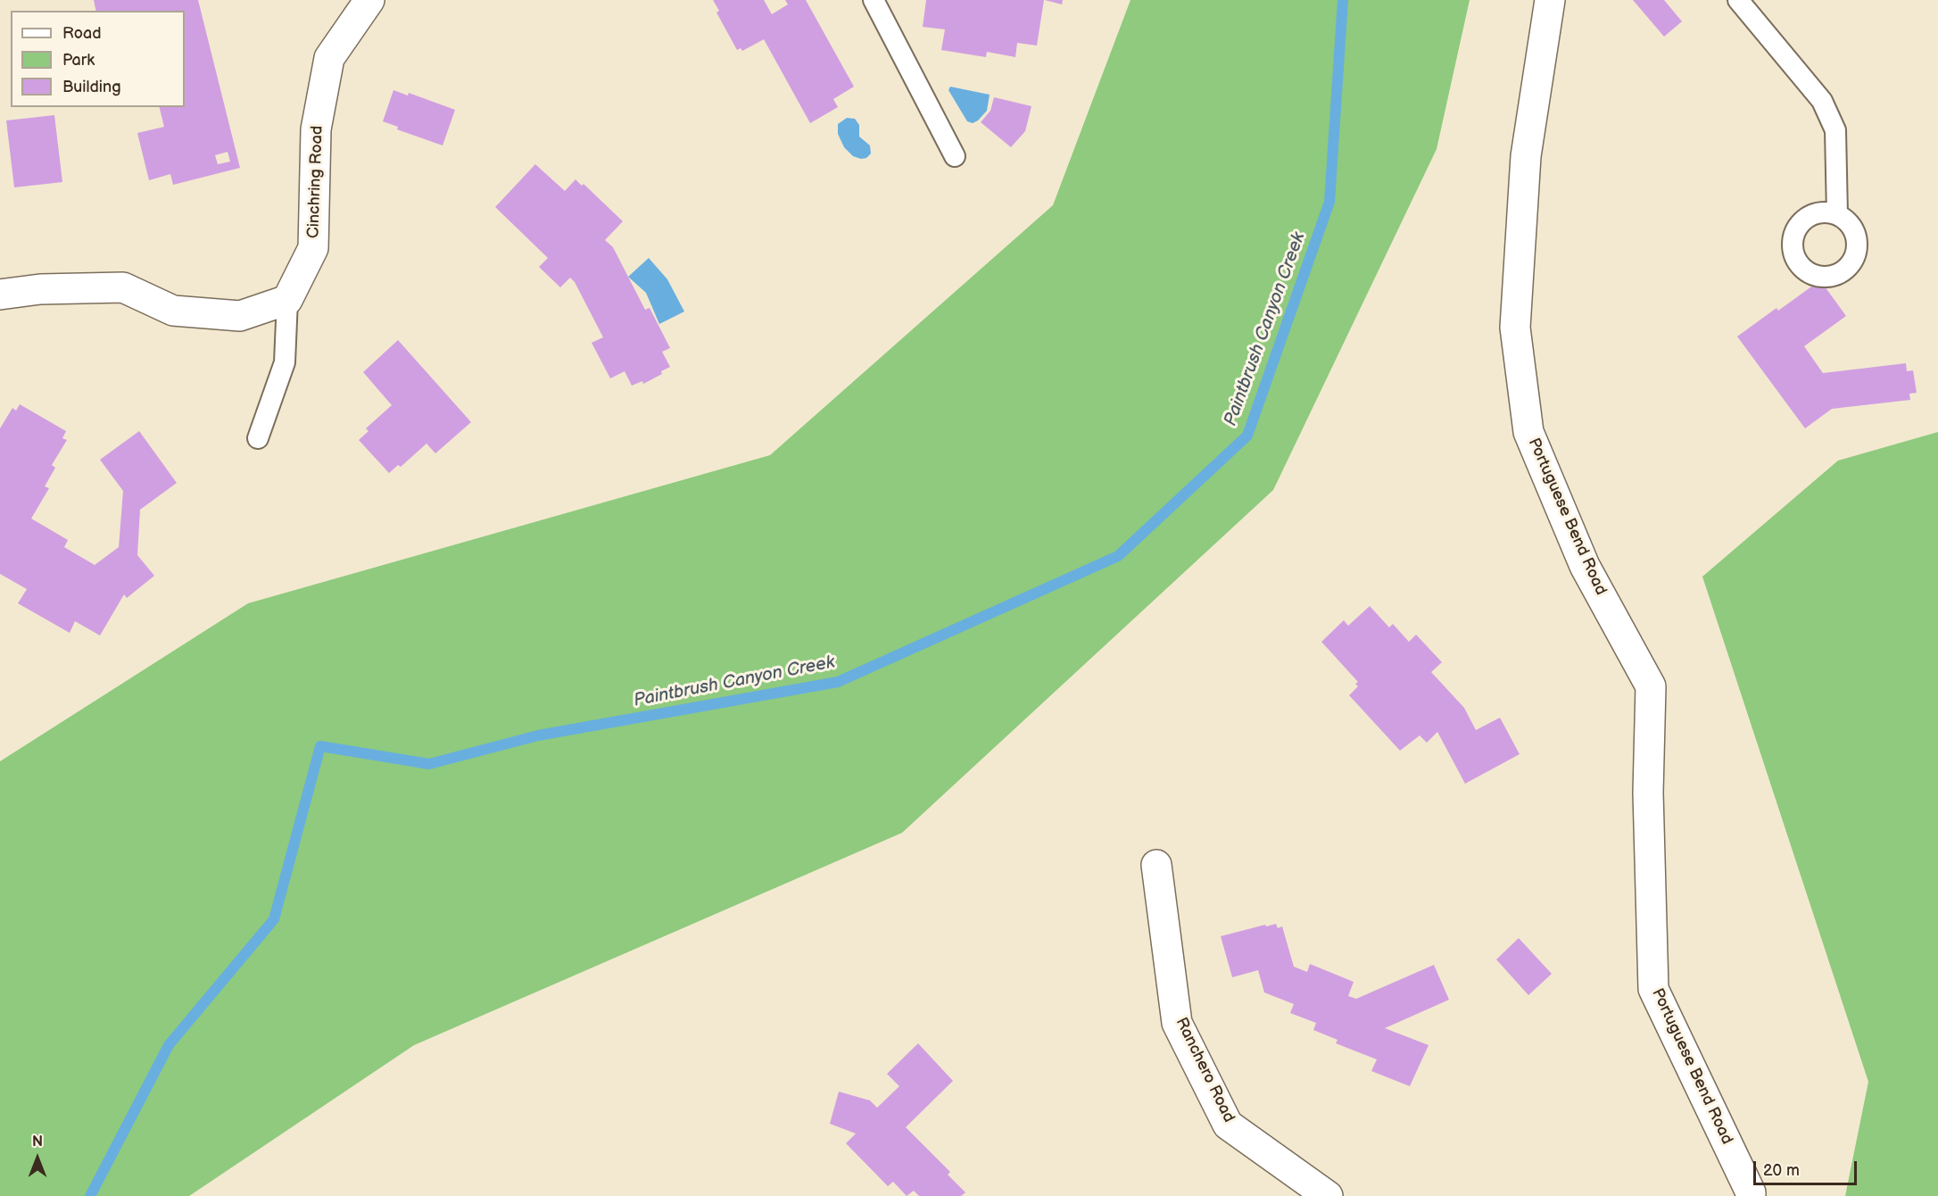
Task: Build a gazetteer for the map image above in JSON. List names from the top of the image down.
{
  "streets": {
    "street": ["Cinchring Road", "Portuguese Bend Road", "Ranchero Road"]
  },
  "water": ["Paintbrush Canyon Creek"],
  "legend": ["Road", "Park", "Building"],
  "scale_bar": "20 m",
  "north": "top"
}
